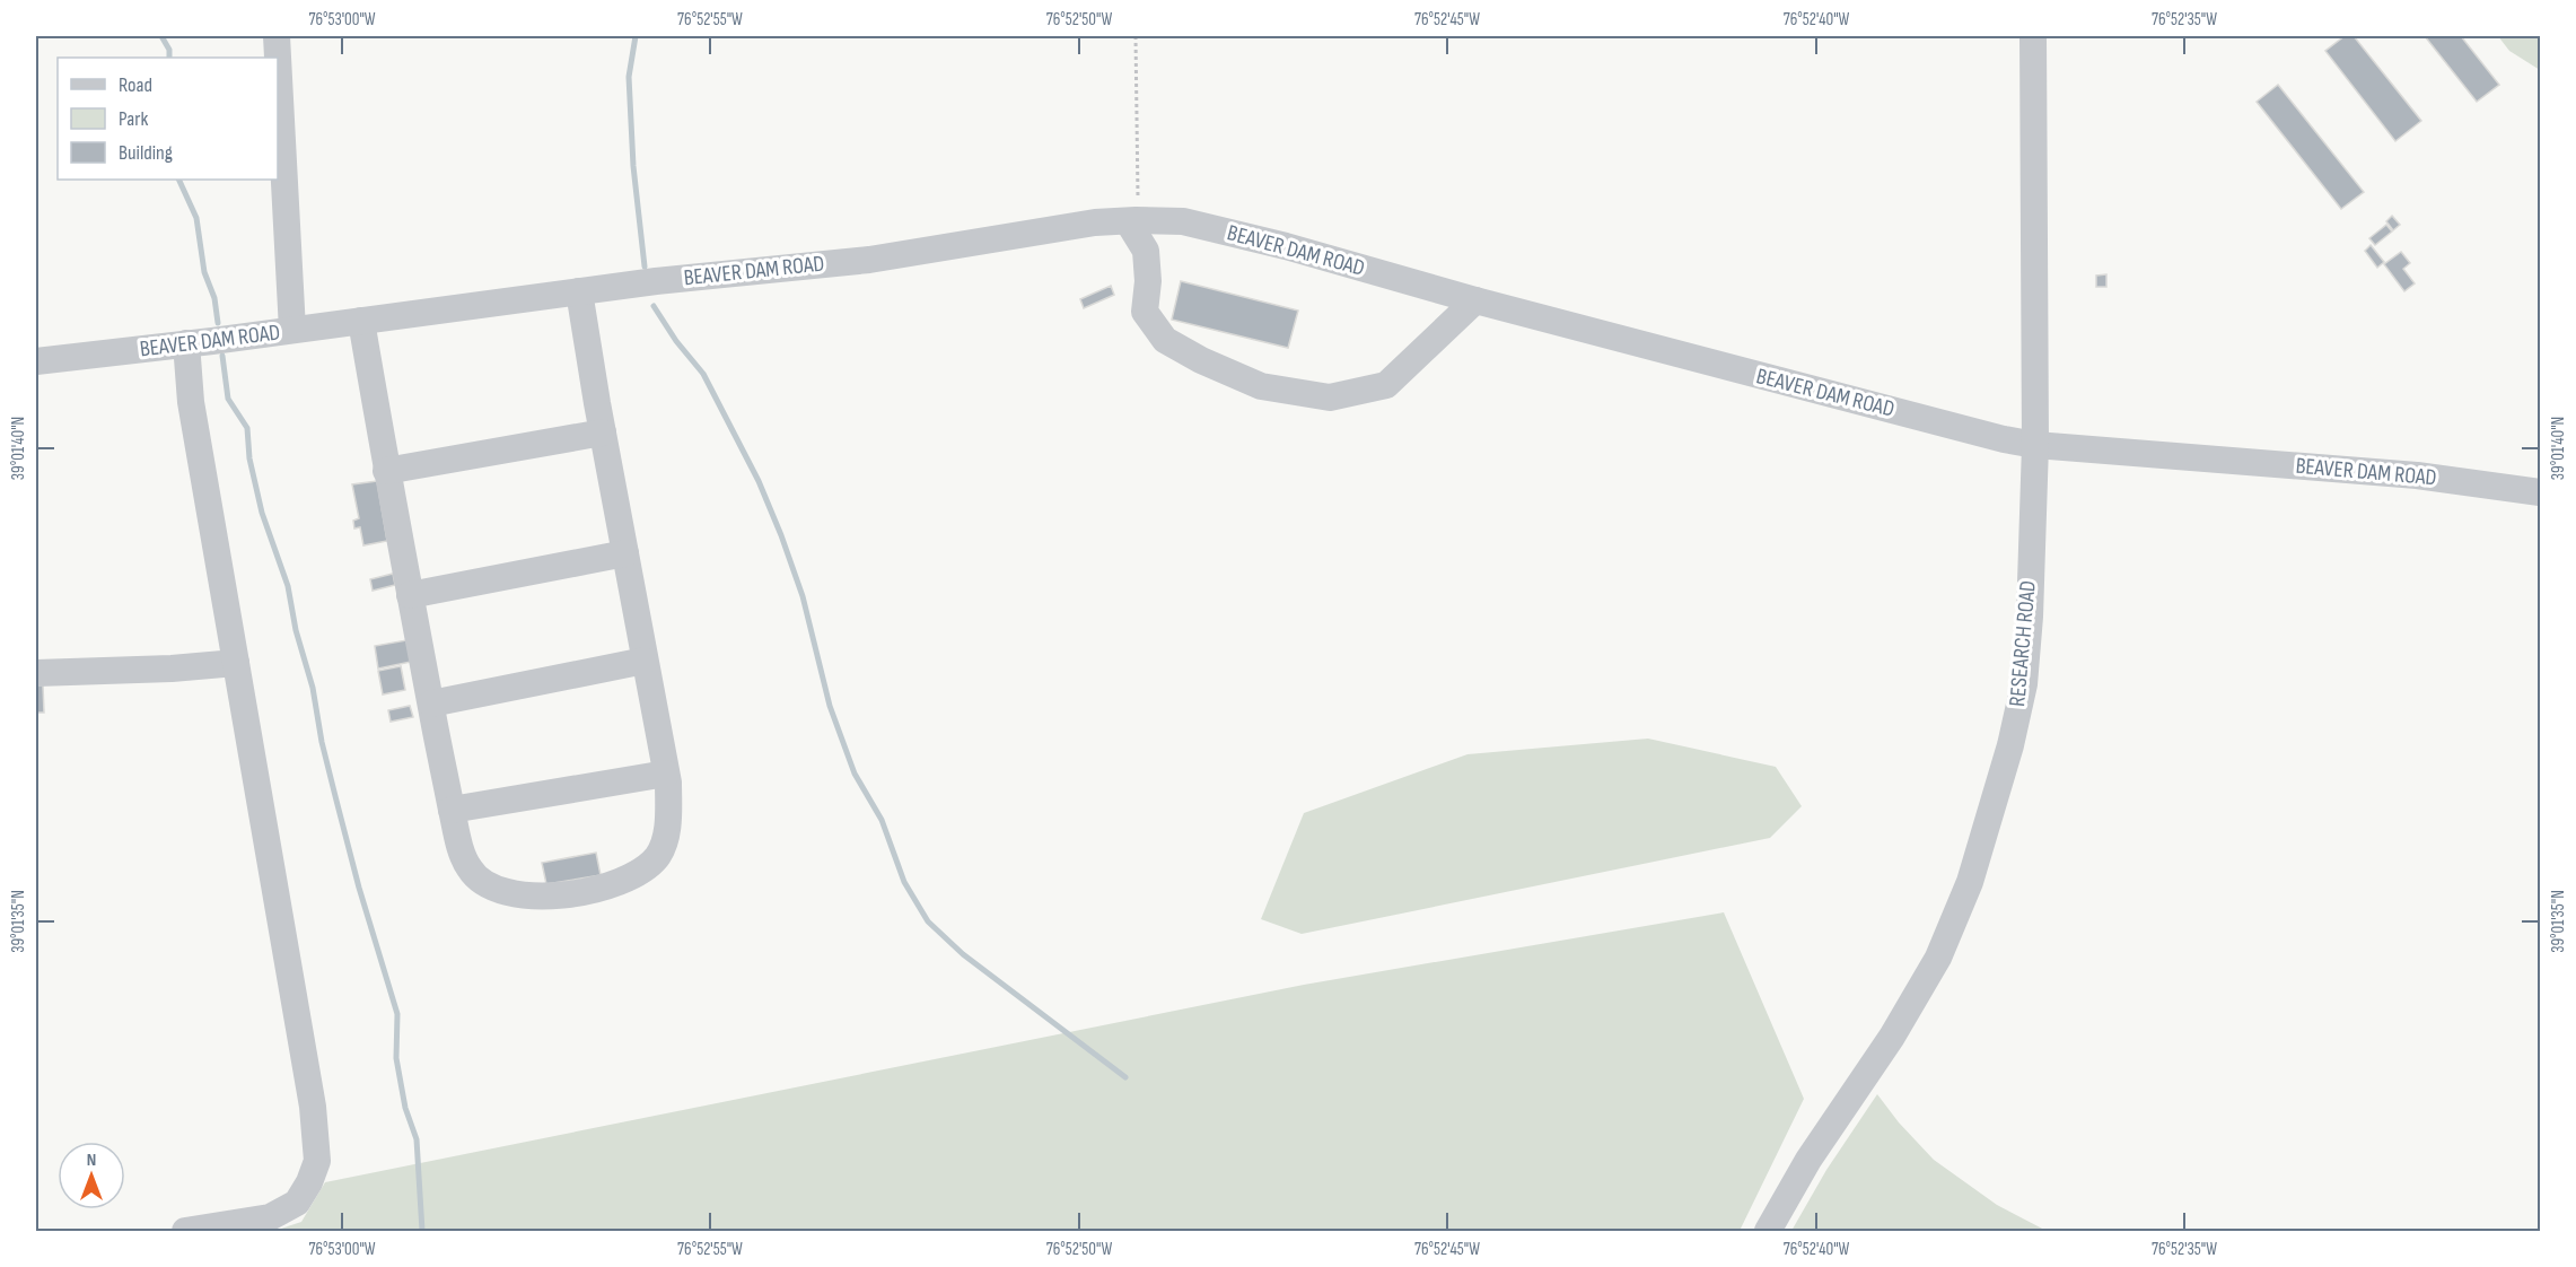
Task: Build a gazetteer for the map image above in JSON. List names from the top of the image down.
{
  "streets": {
    "street": ["BEAVER DAM ROAD", "RESEARCH ROAD"]
  },
  "crossings": [
    ["BEAVER DAM ROAD", "RESEARCH ROAD"]
  ],
  "legend": ["Road", "Park", "Building"],
  "north": "top",
  "coordinates": [
    "76°53'00\"W",
    "76°52'55\"W",
    "76°52'50\"W",
    "76°52'45\"W",
    "76°52'40\"W",
    "76°52'35\"W",
    "39°01'40\"N",
    "39°01'35\"N"
  ]
}
